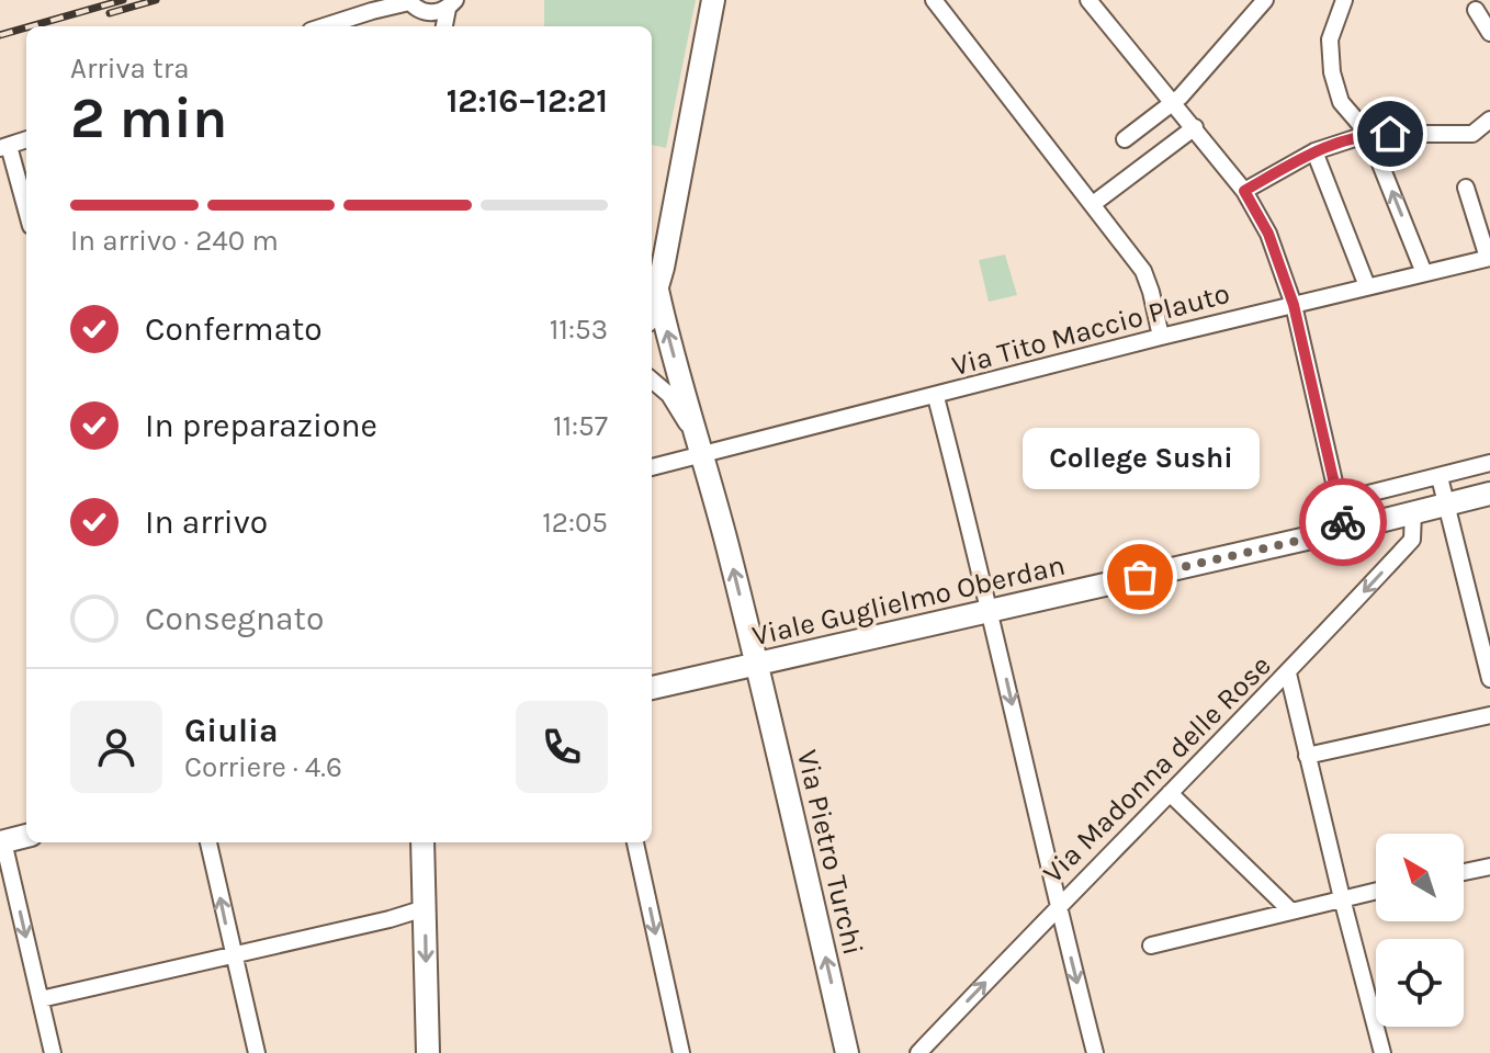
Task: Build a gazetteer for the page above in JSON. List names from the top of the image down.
{
  "streets": {
    "main road": ["Viale Guglielmo Oberdan", "Via Pietro Turchi"],
    "street": ["Via Tito Maccio Plauto", "Via Madonna delle Rose"]
  },
  "crossings": [
    ["Via Tito Maccio Plauto", "Via Pietro Turchi"],
    ["Viale Guglielmo Oberdan", "Via Madonna delle Rose"],
    ["Viale Guglielmo Oberdan", "Via Pietro Turchi"]
  ],
  "one_way": ["Via Pietro Turchi"],
  "places": ["College Sushi"],
  "north": "top left",
  "page": {
    "heading": ["2 min", "Arriva tra", "12:16–12:21"],
    "panel": ["Giulia", "Corriere · 4.6"],
    "bar": "In arrivo · 240 m",
    "list": [
      ["Confermato", "11:53"],
      ["In preparazione", "11:57"],
      ["In arrivo", "12:05"],
      "Consegnato"
    ],
    "bubble": "College Sushi"
  }
}
